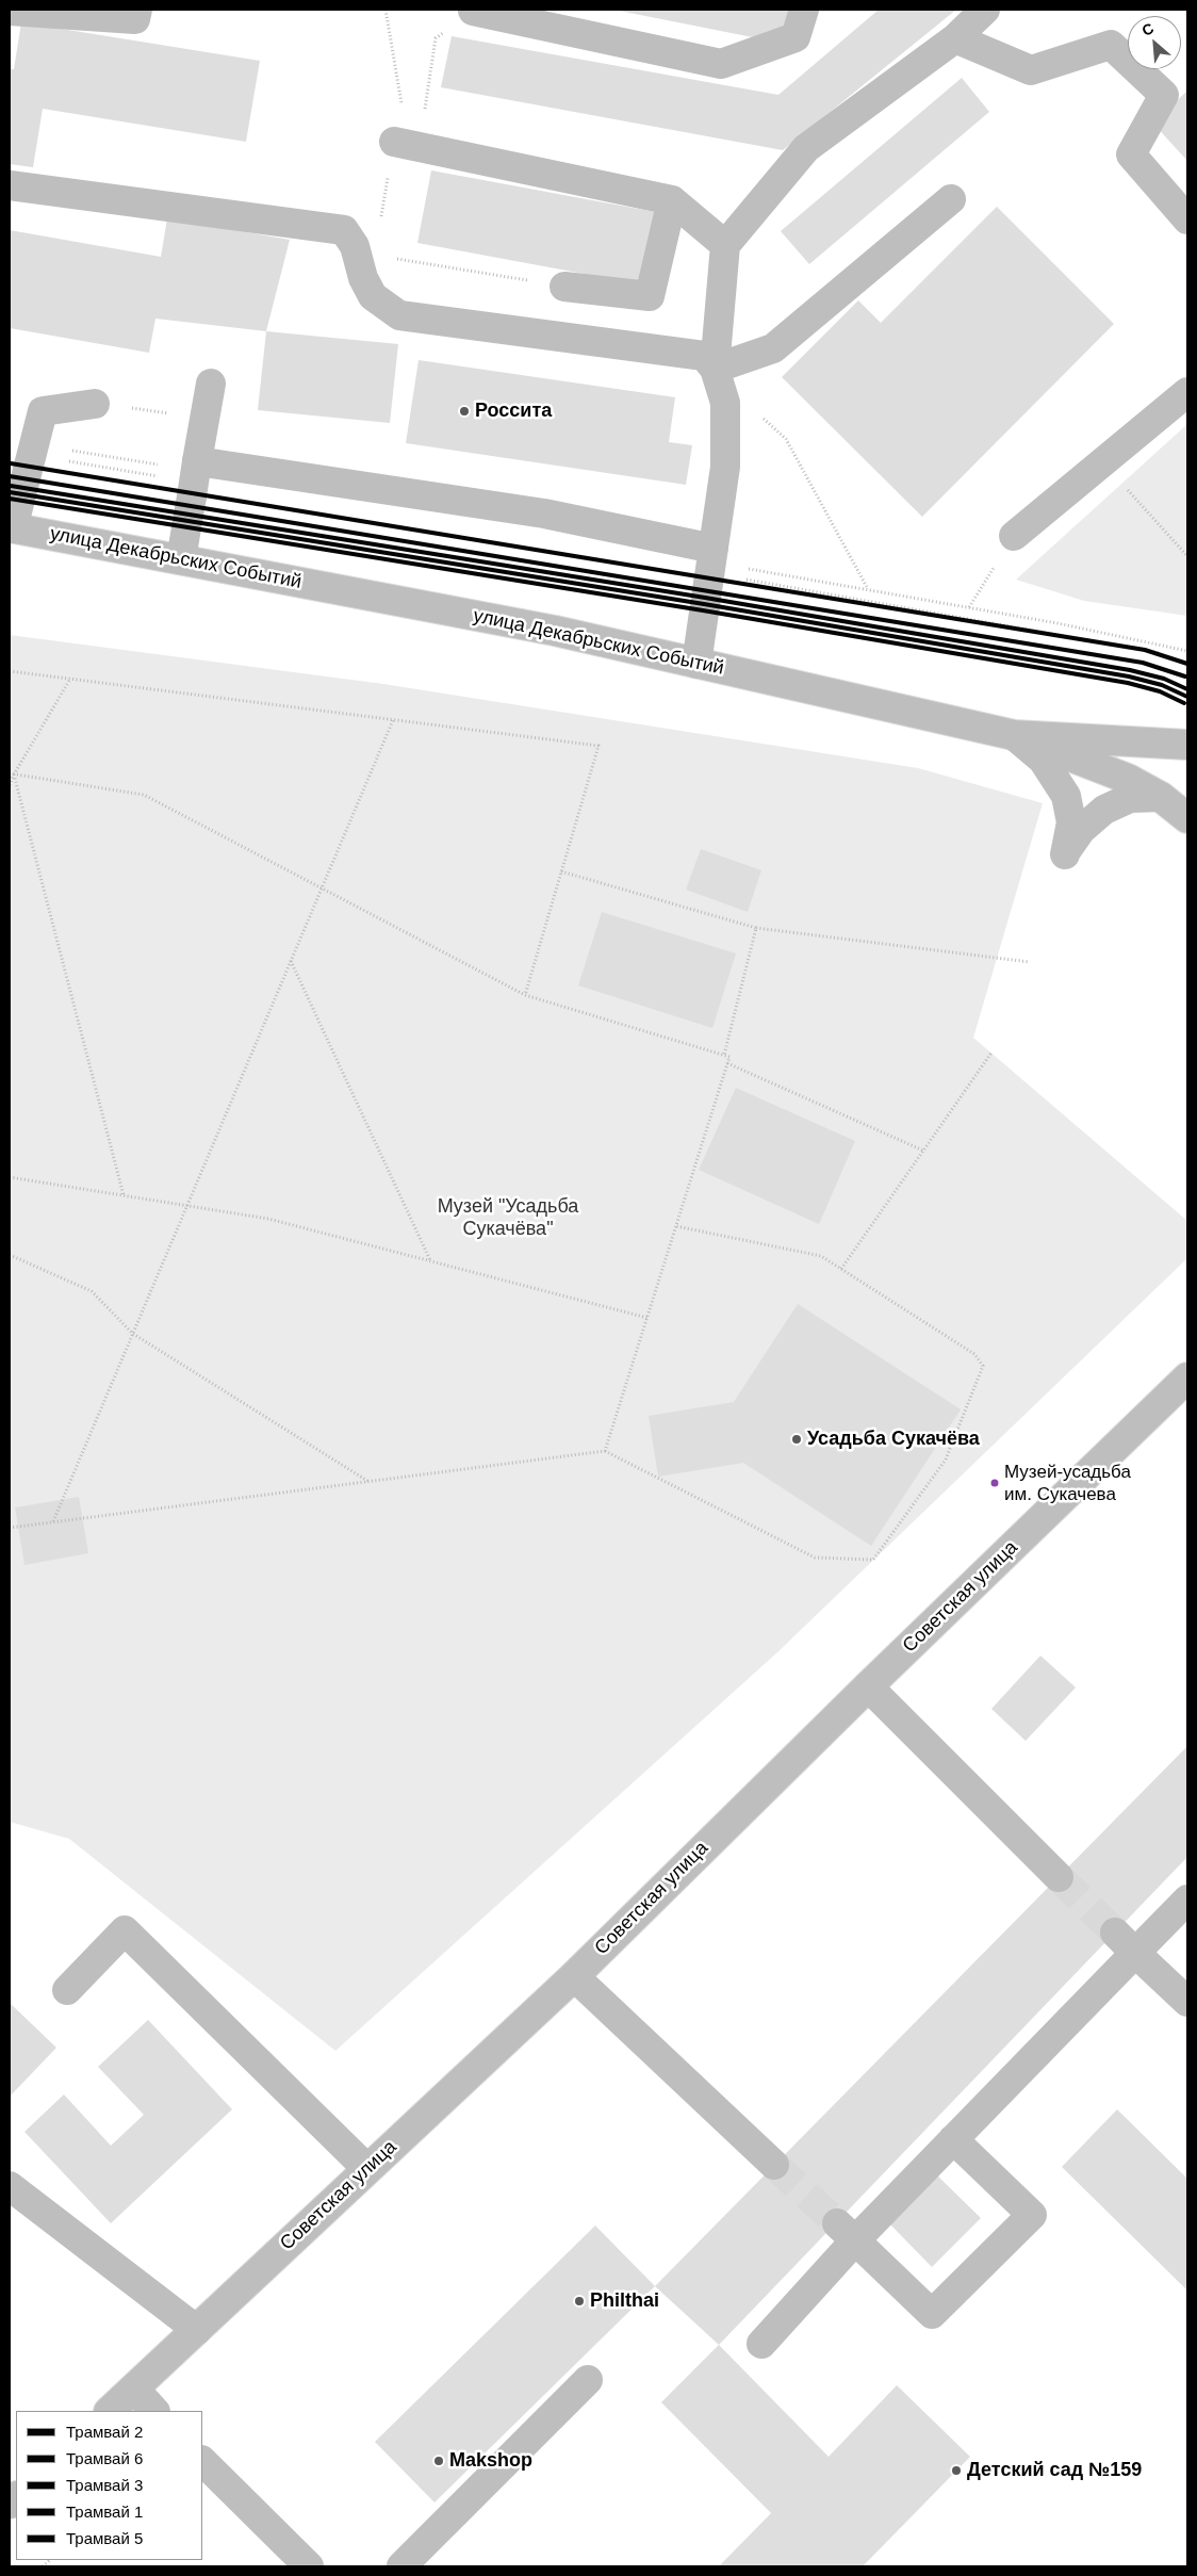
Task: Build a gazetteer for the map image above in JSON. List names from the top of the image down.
{
  "streets": {
    "main road": ["улица Декабрьских Событий", "Советская улица"]
  },
  "parks": ["Музей \"Усадьба Сукачёва\""],
  "places": [
    "Россита",
    "Усадьба Сукачёва",
    "Музей-усадьба им. Сукачева",
    "Philthai",
    "Makshop",
    "Детский сад №159"
  ],
  "lines": [
    "tram line 5",
    "tram line 1",
    "tram line 3",
    "tram line 2",
    "tram line 6"
  ],
  "legend": [
    "Трамвай 2",
    "Трамвай 6",
    "Трамвай 3",
    "Трамвай 1",
    "Трамвай 5"
  ],
  "north": "top left"
}
